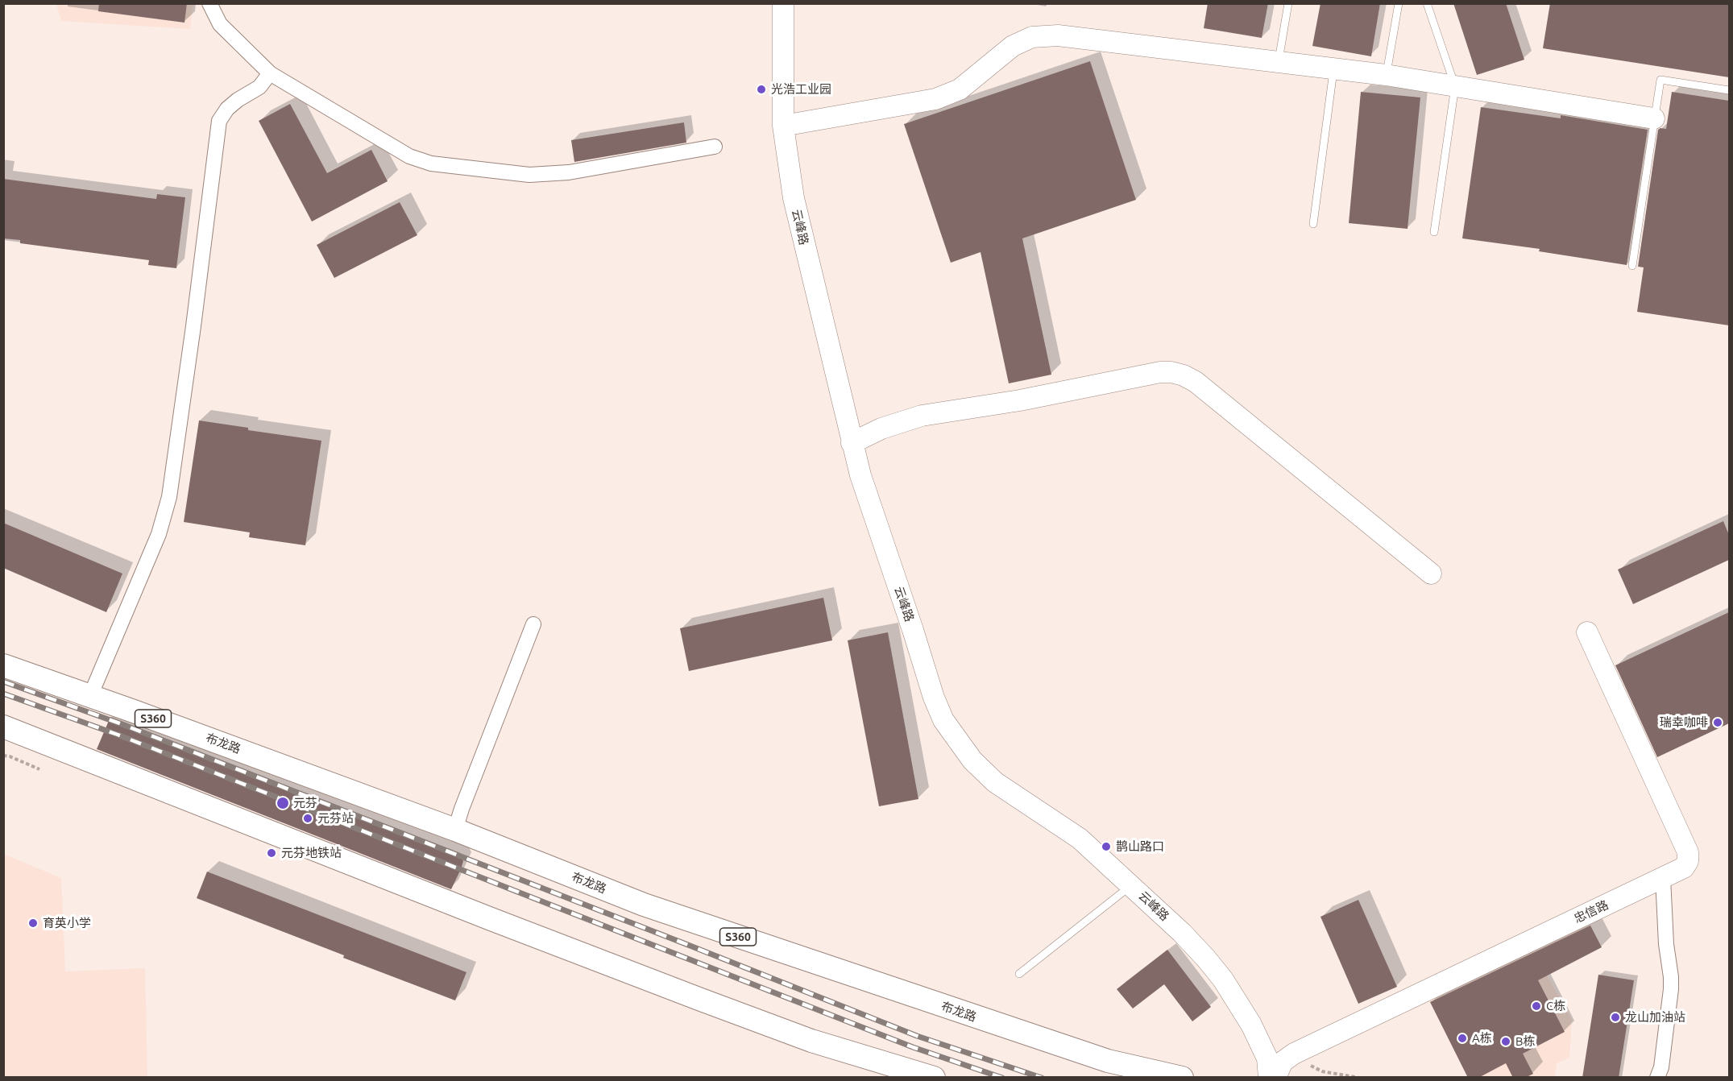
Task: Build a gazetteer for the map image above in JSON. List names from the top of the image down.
{
  "streets": {
    "main road": ["S360", "布龙路"],
    "street": ["云峰路", "忠信路"]
  },
  "places": [
    "光浩工业园",
    "瑞幸咖啡",
    "元芬",
    "元芬站",
    "鹊山路口",
    "元芬地铁站",
    "育英小学",
    "C栋",
    "龙山加油站",
    "A栋",
    "B栋"
  ]
}
